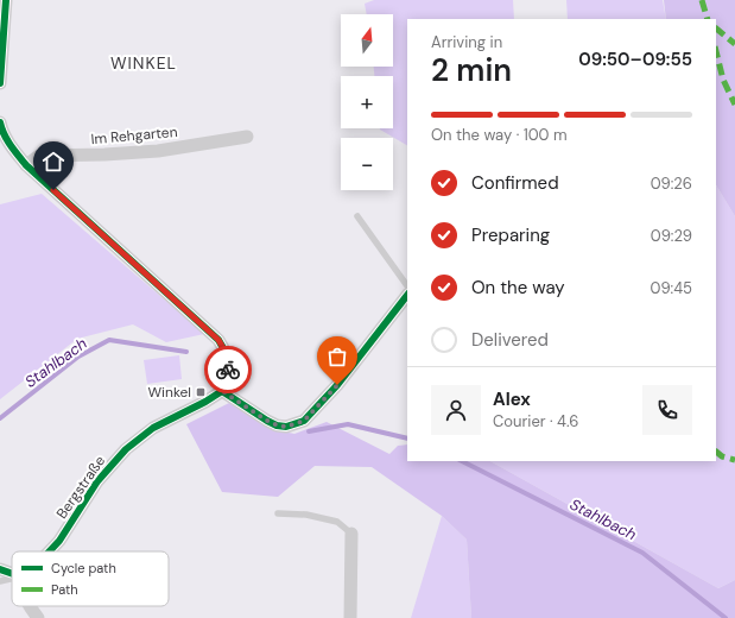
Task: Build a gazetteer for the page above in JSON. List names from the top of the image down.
{
  "streets": {
    "street": ["Im Rehgarten", "Bergstraße"]
  },
  "districts": ["WINKEL"],
  "water": ["Stahlbach"],
  "places": {
    "transit": ["Winkel"]
  },
  "legend": ["Cycle path", "Path"],
  "north": "top",
  "page": {
    "map_buttons": ["+", "−"],
    "heading": ["2 min", "Arriving in", "09:50–09:55"],
    "panel": ["Alex", "Courier · 4.6"],
    "bar": "On the way · 100 m",
    "list": [
      ["Confirmed", "09:26"],
      ["Preparing", "09:29"],
      ["On the way", "09:45"],
      "Delivered"
    ]
  }
}
